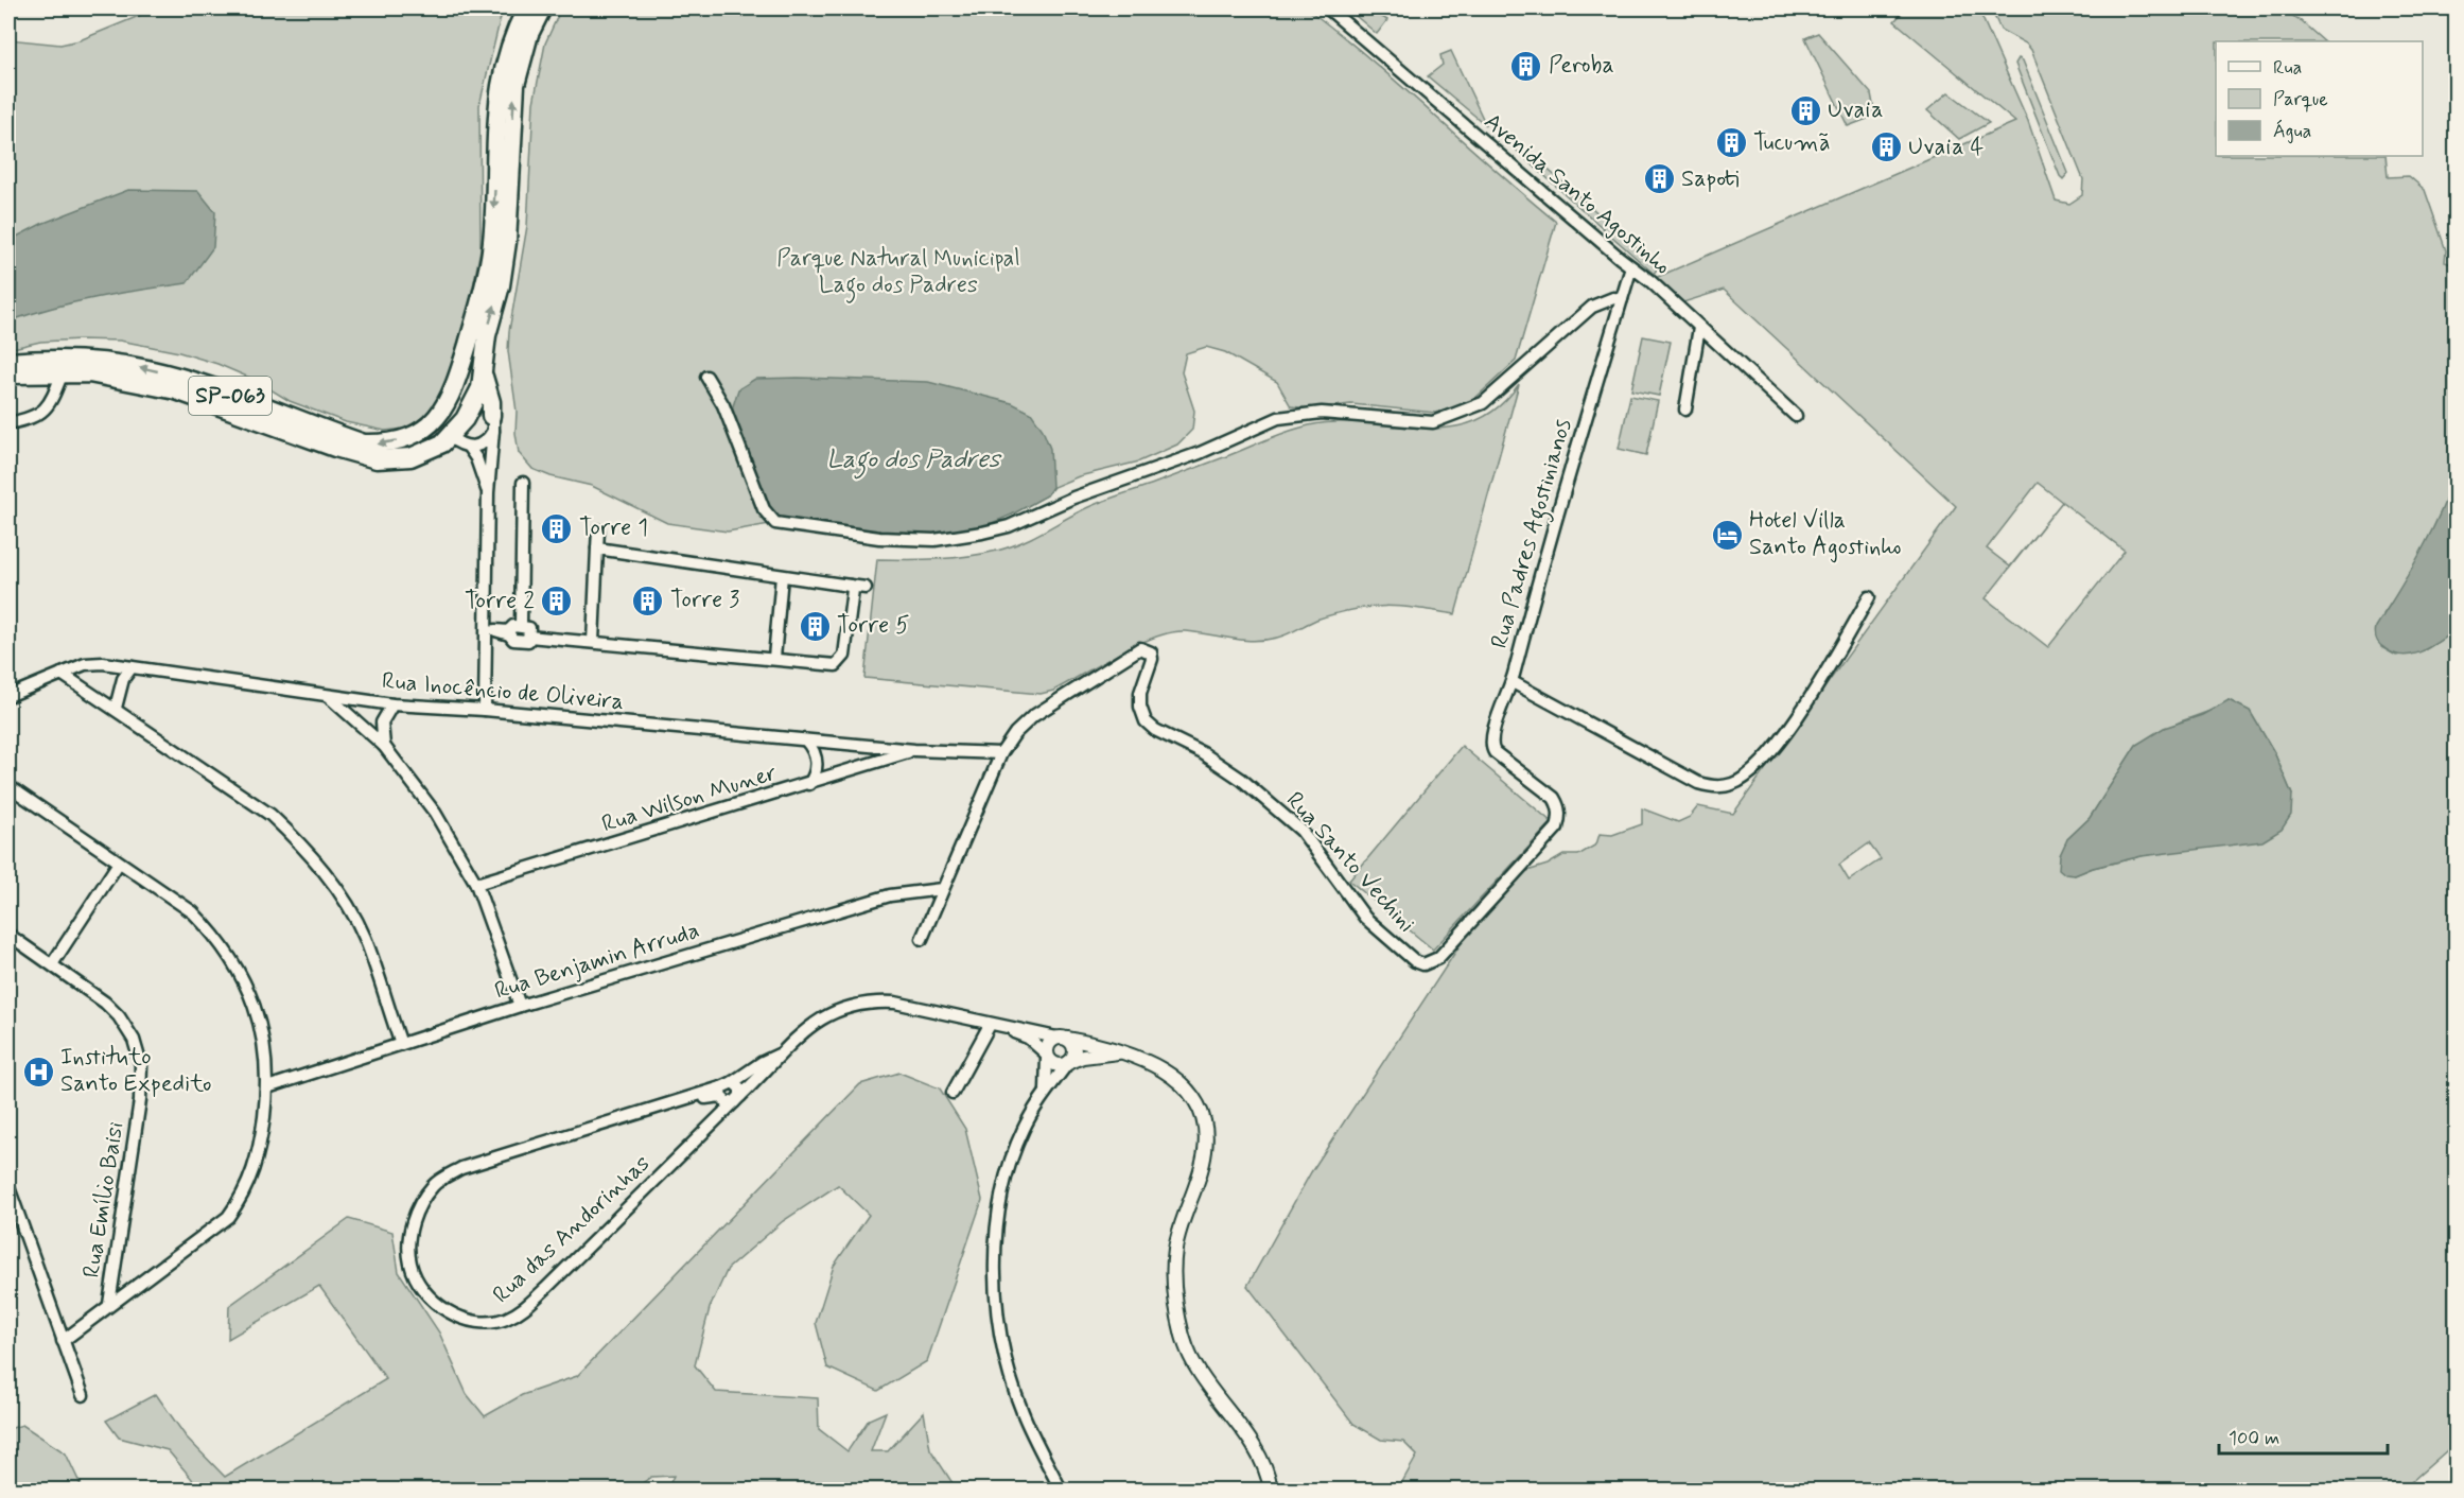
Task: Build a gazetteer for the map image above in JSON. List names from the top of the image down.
{
  "streets": {
    "main road": ["SP-063"],
    "street": [
      "Avenida Santo Agostinho",
      "Rua Padres Agostinianos",
      "Rua Inocêncio de Oliveira",
      "Rua Wilson Muner",
      "Rua Santo Vechini",
      "Rua Benjamin Arruda",
      "Rua Emílio Baisi",
      "Rua das Andorinhas"
    ]
  },
  "crossings": [
    ["Avenida Santo Agostinho", "Rua Padres Agostinianos"],
    ["Rua Padres Agostinianos", "Rua Santo Vechini"],
    ["Rua Inocêncio de Oliveira", "Rua Wilson Muner"],
    ["Rua Inocêncio de Oliveira", "Rua Santo Vechini"],
    ["Rua Santo Vechini", "Rua Benjamin Arruda"]
  ],
  "water": ["Lago dos Padres"],
  "parks": ["Parque Natural Municipal Lago dos Padres"],
  "places": {
    "building": [
      "Peroba",
      "Uvaia",
      "Tucumã",
      "Uvaia 4",
      "Sapoti",
      "Torre 1",
      "Torre 3",
      "Torre 2",
      "Torre 5"
    ],
    "hotel": ["Hotel Villa Santo Agostinho"],
    "hospital": ["Instituto Santo Expedito"]
  },
  "legend": ["Rua", "Parque", "Água"],
  "scale_bar": "100 m"
}
